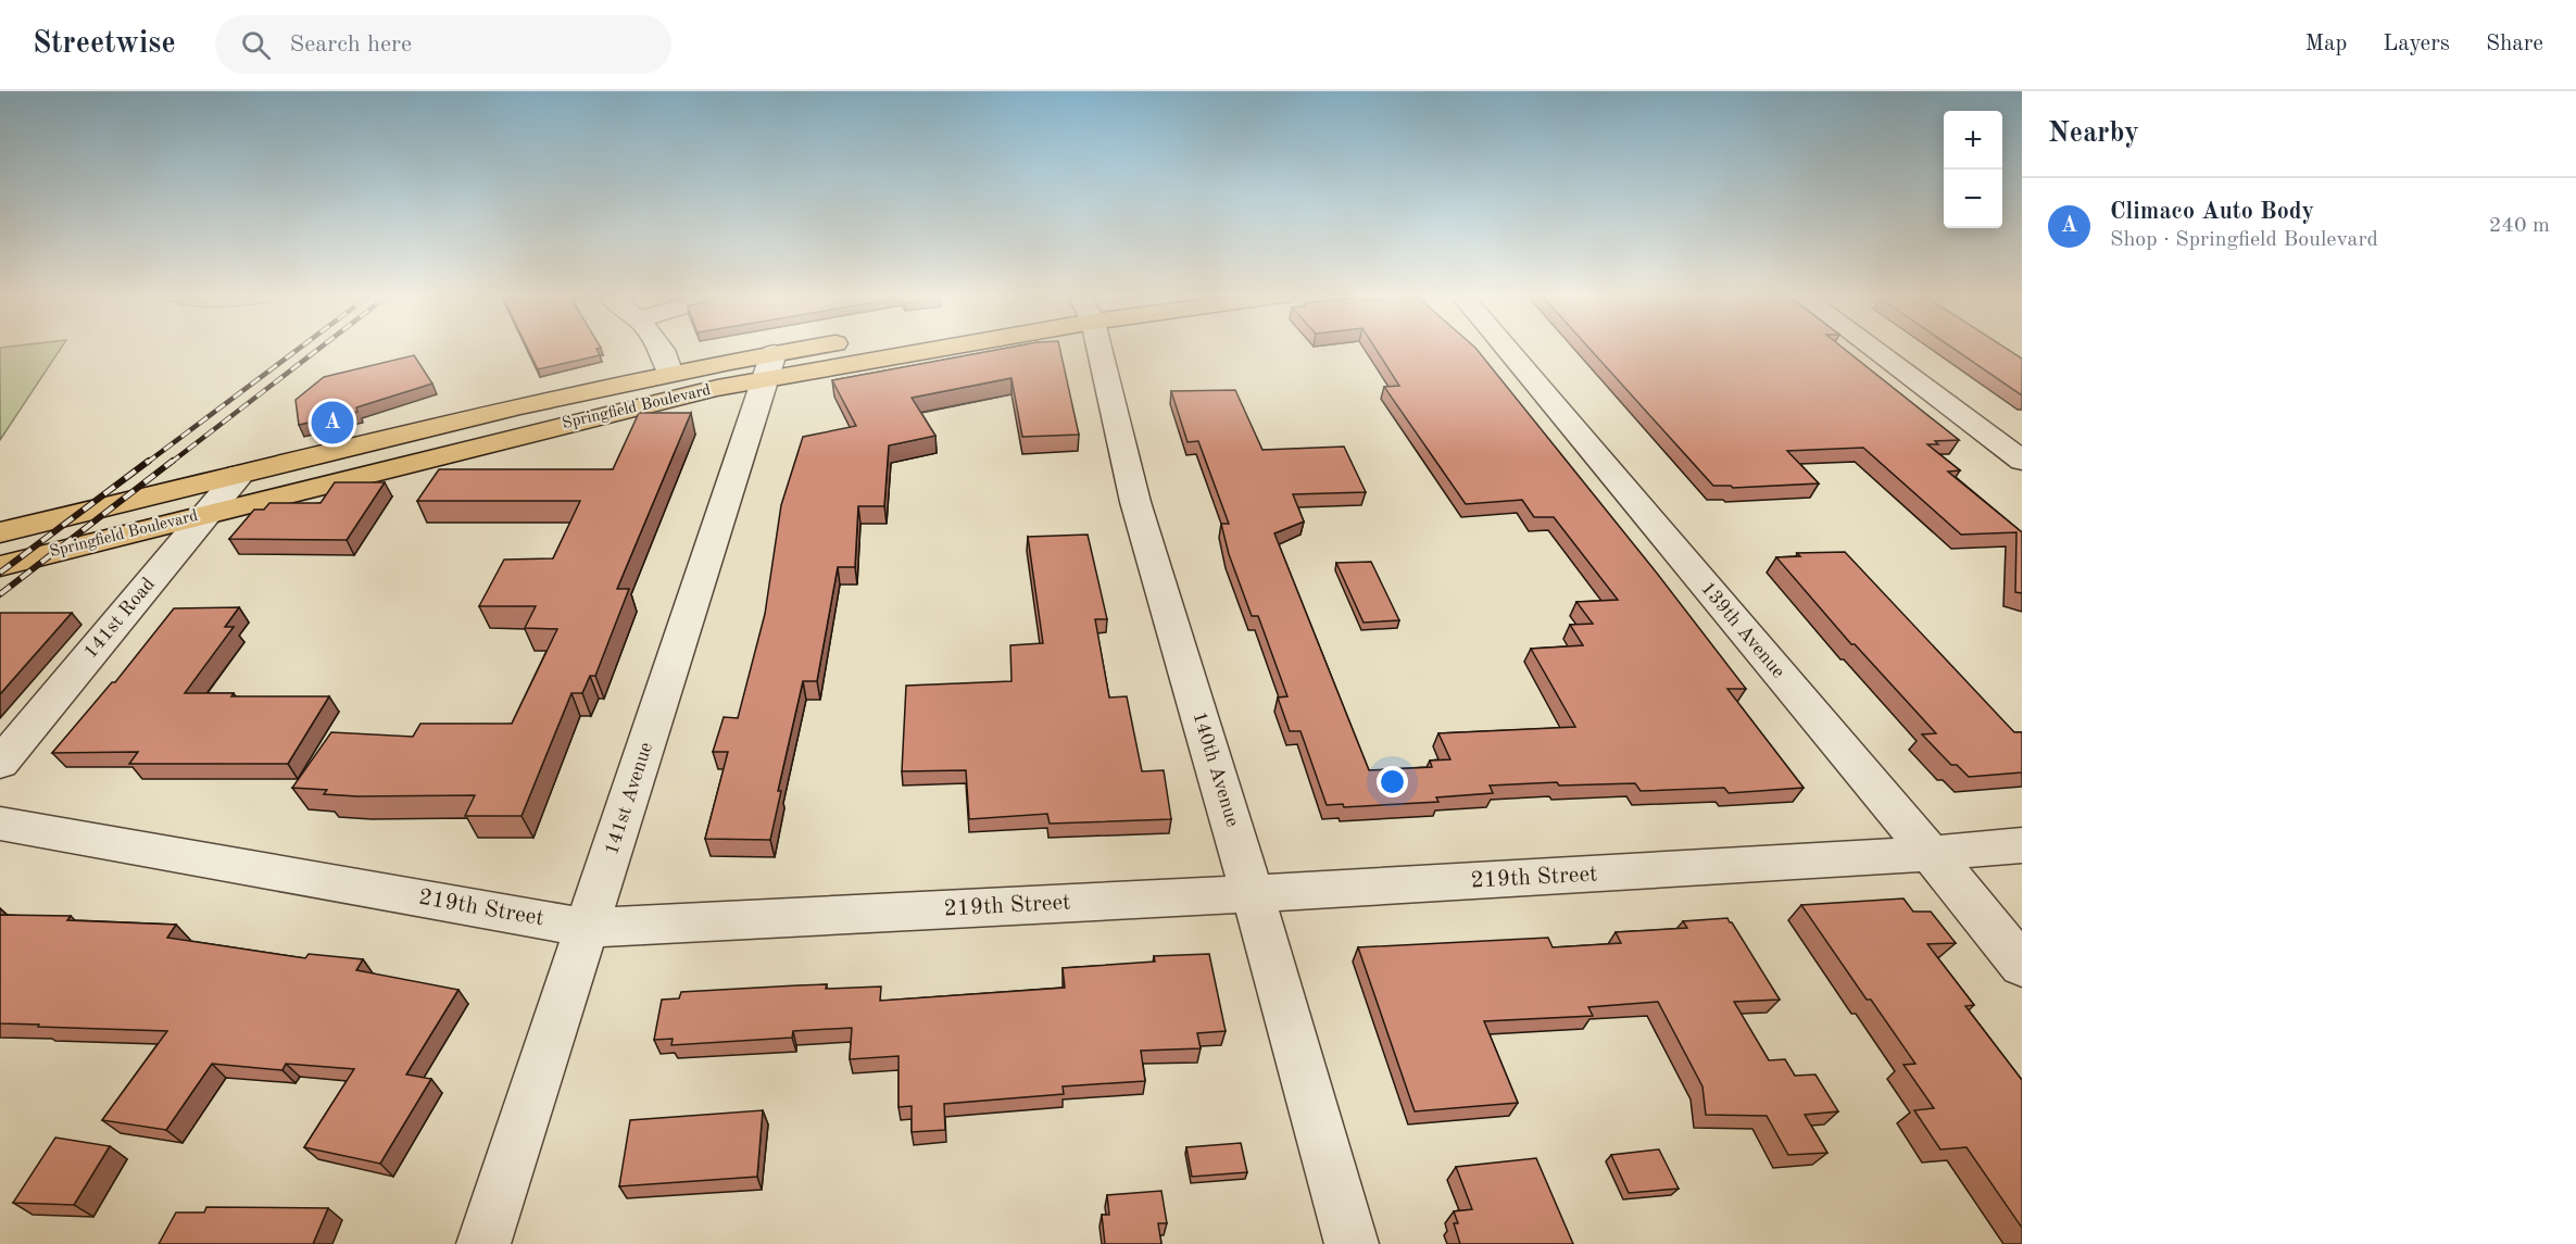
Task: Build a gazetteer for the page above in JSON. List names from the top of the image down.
{
  "streets": {
    "main road": ["Springfield Boulevard"],
    "street": [
      "141st Road",
      "139th Avenue",
      "140th Avenue",
      "141st Avenue",
      "219th Street"
    ]
  },
  "crossings": [
    ["Springfield Boulevard", "141st Road"],
    ["Springfield Boulevard", "141st Avenue"],
    ["139th Avenue", "219th Street"],
    ["140th Avenue", "219th Street"],
    ["141st Avenue", "219th Street"]
  ],
  "page": {
    "header": "Streetwise",
    "search": "Search here",
    "nav": ["Map", "Layers", "Share"],
    "heading": "Nearby",
    "map_buttons": ["+", "−"],
    "list": [
      {
        "mark": "A",
        "name": "Climaco Auto Body",
        "note": "Shop · Springfield Boulevard",
        "value": "240 m"
      }
    ],
    "pins": "A"
  }
}
